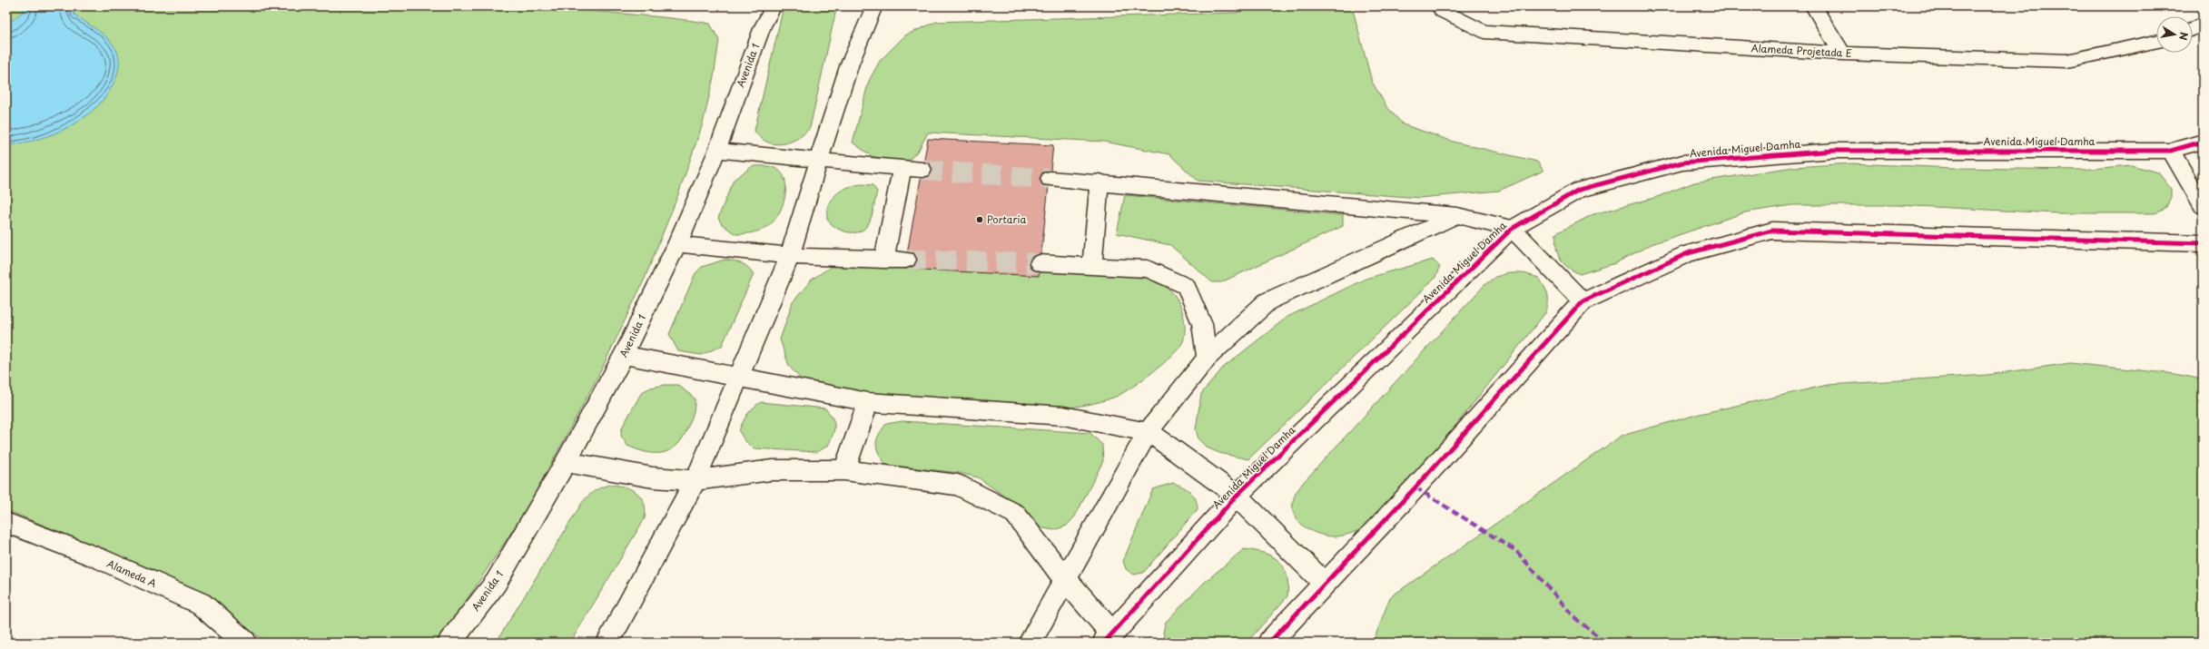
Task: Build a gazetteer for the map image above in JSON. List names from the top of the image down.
{
  "streets": {
    "street": [
      "Alameda Projetada E",
      "Avenida 1",
      "Avenida Miguel Damha",
      "Alameda A"
    ]
  },
  "places": ["Portaria"],
  "north": "right"
}
